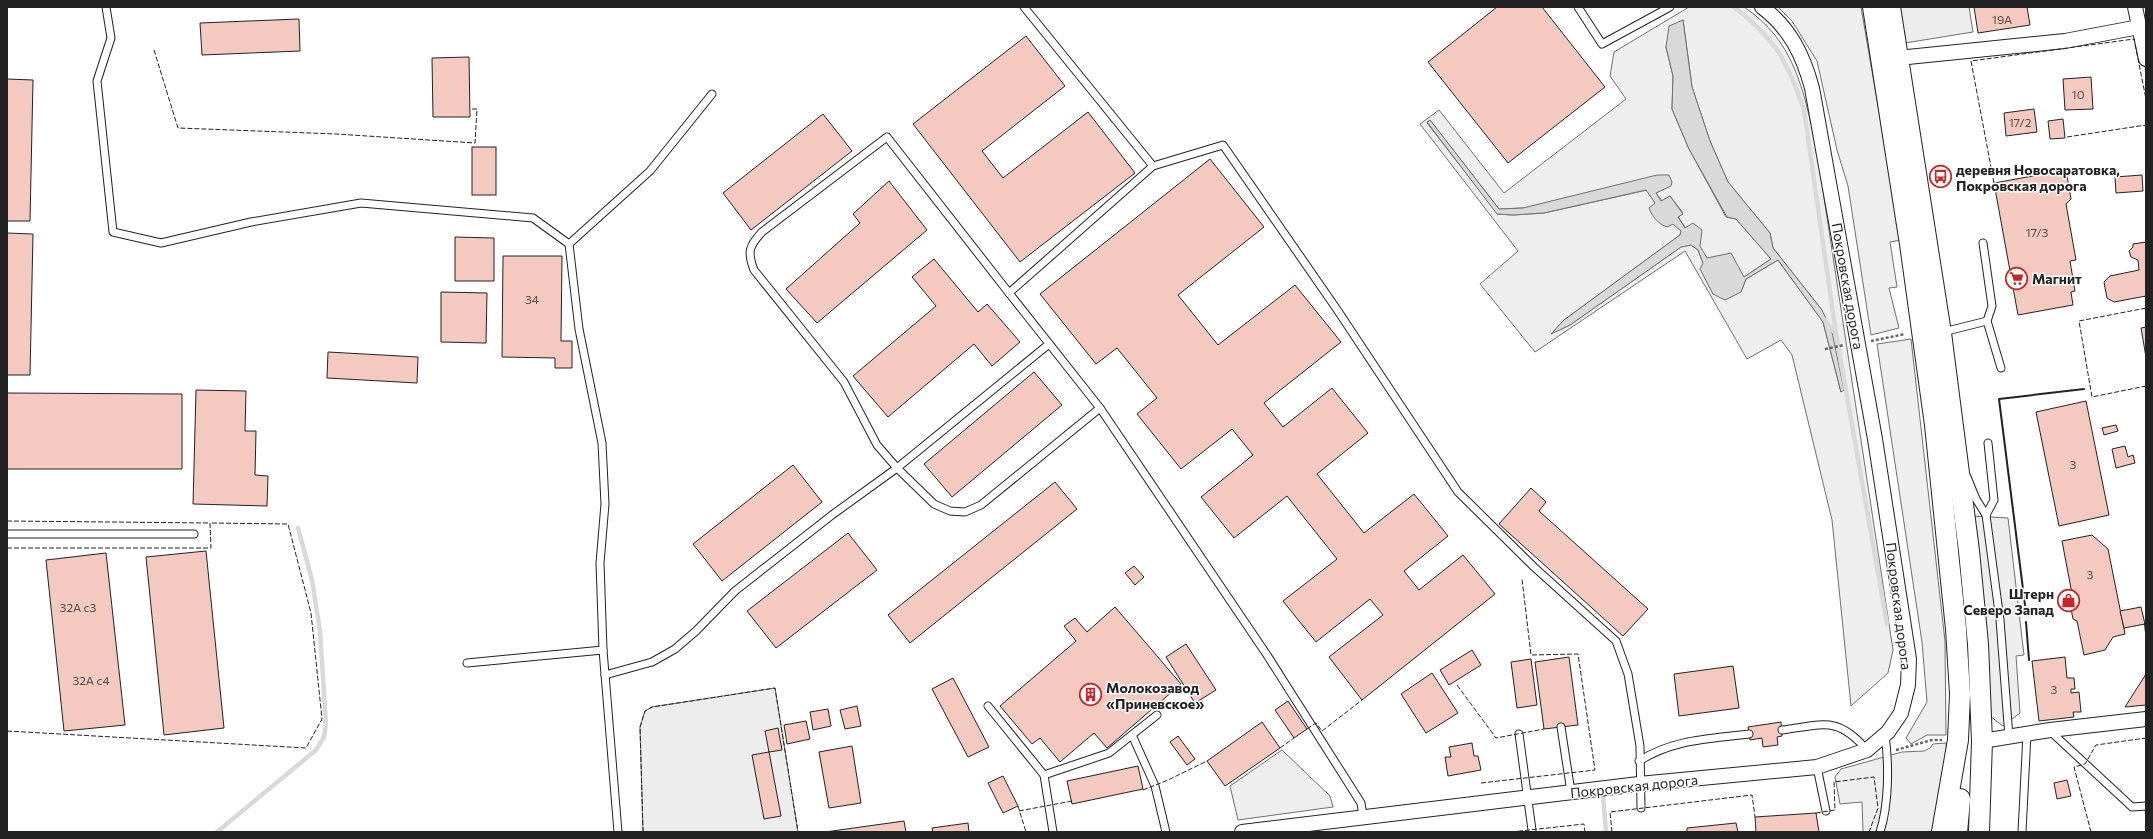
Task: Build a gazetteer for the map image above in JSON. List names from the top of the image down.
{
  "streets": {
    "street": ["Покровская дорога"]
  },
  "places": {
    "bus stop": ["деревня Новосаратовка, Покровская дорога"],
    "supermarket": ["Магнит"],
    "shop": ["Штерн Северо Запад"],
    "building": ["Молокозавод «Приневское»"]
  },
  "house_numbers": [
    "19А",
    "10",
    "17/2",
    "17/3",
    "34",
    "3",
    "3",
    "32А с3",
    "32А с4",
    "3"
  ]
}
